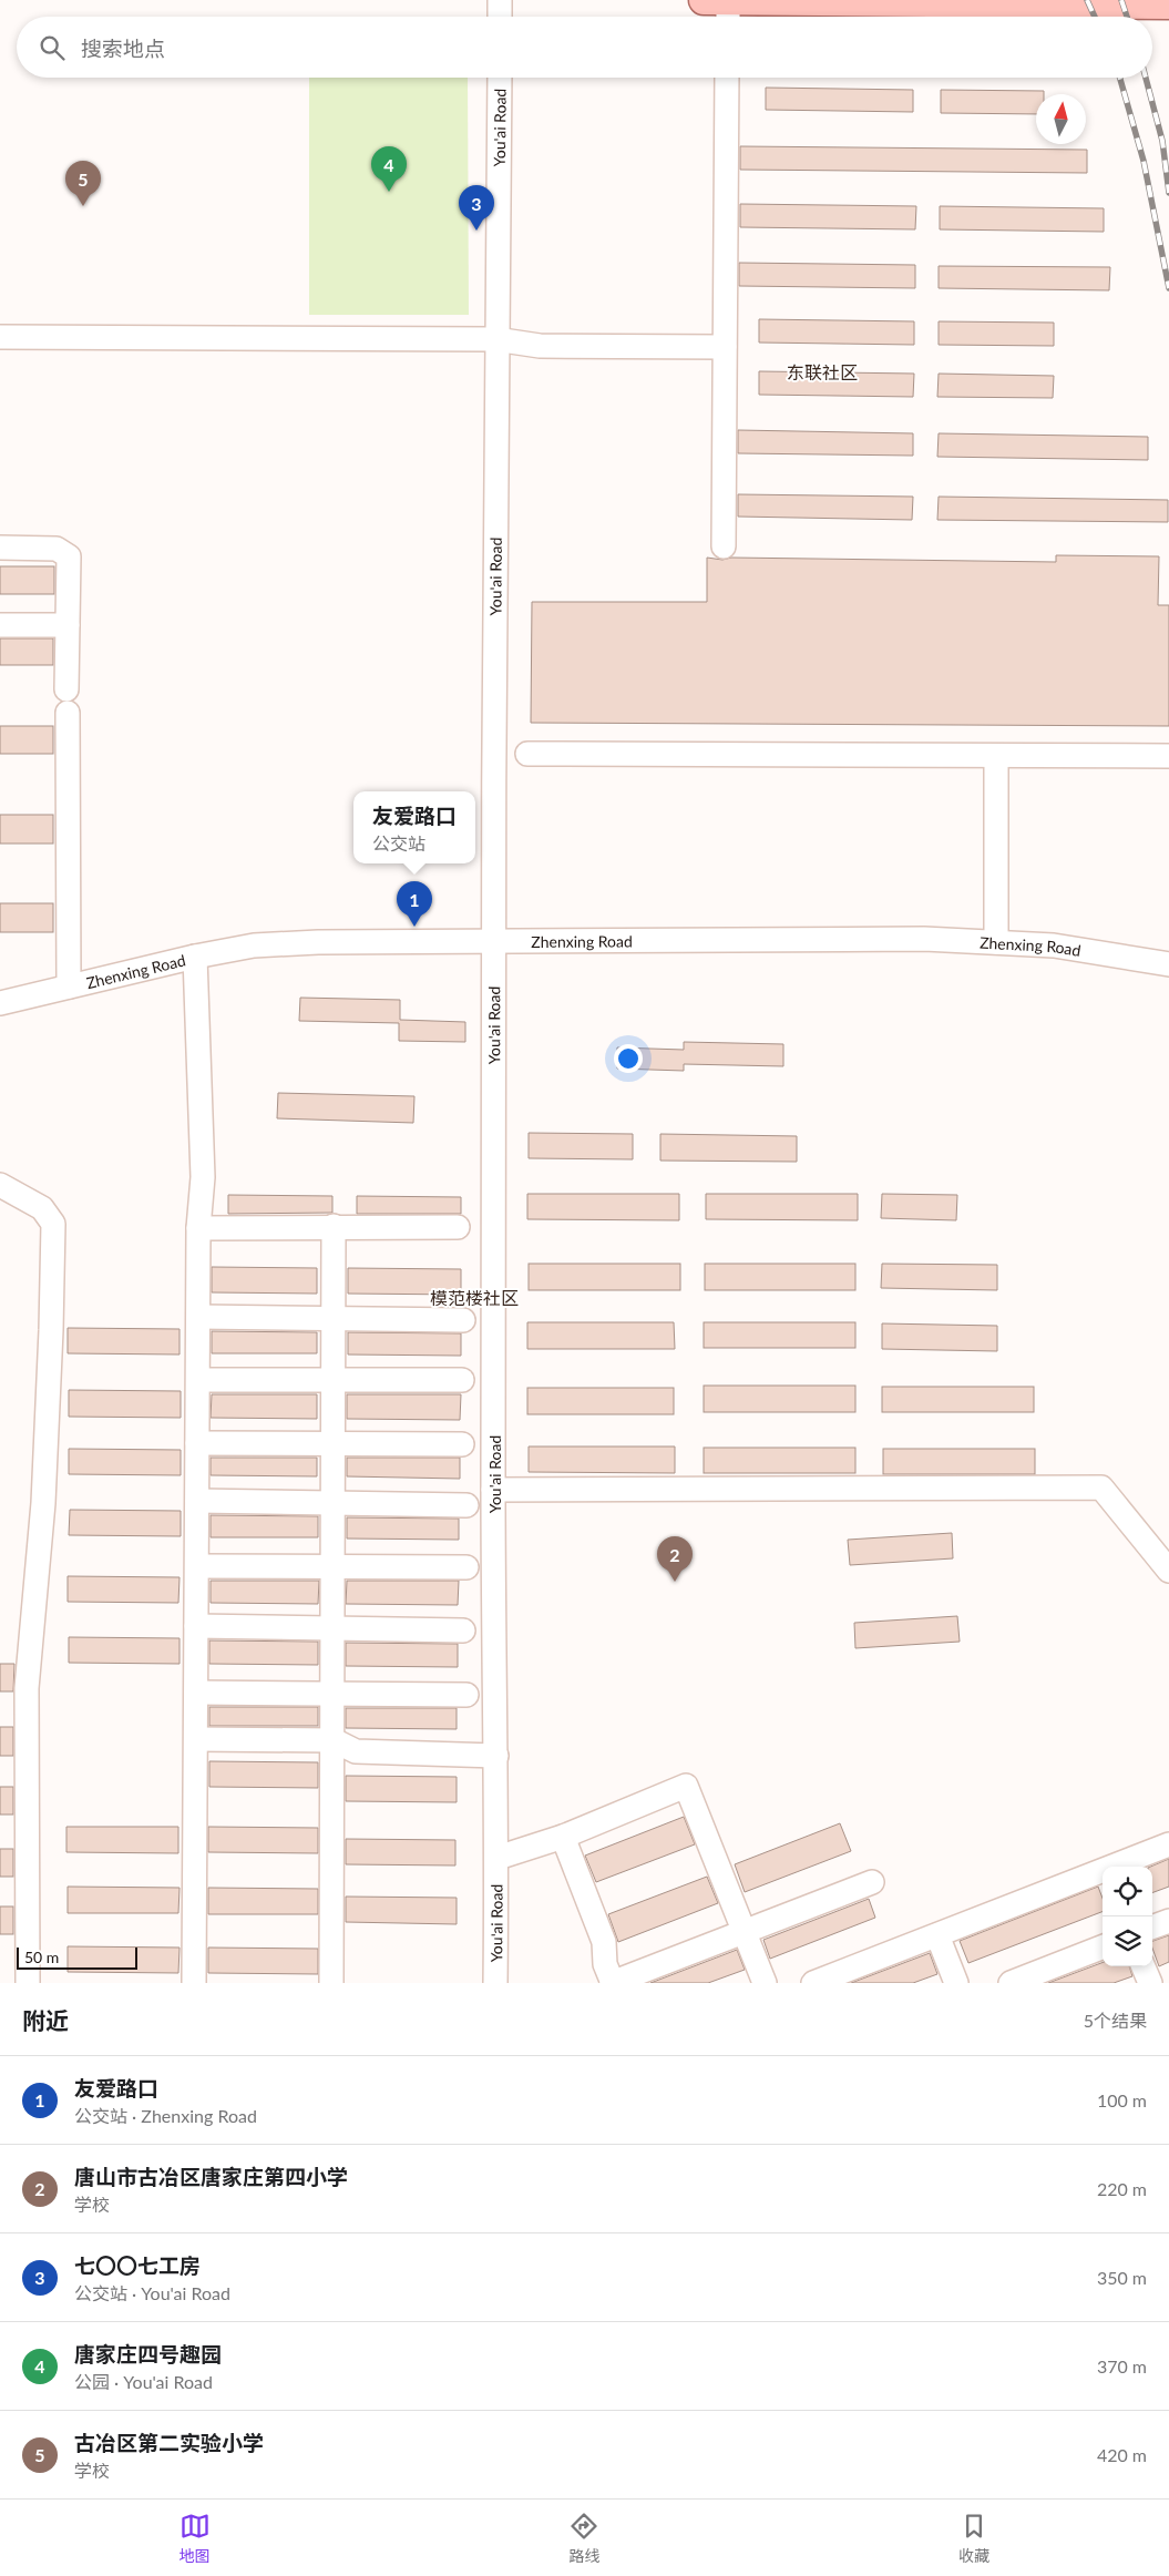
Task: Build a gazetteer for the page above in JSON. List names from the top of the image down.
{
  "streets": {
    "street": ["You'ai Road", "Zhenxing Road"]
  },
  "crossings": [
    ["You'ai Road", "Zhenxing Road"]
  ],
  "districts": ["东联社区", "模范楼社区"],
  "scale_bar": "50 m",
  "north": "top",
  "page": {
    "search": "搜索地点",
    "pins": [
      "4",
      "5",
      "3",
      "1",
      "2"
    ],
    "popup": ["友爱路口", "公交站"],
    "scale": "50 m",
    "heading": ["附近", "5个结果"],
    "list": [
      {
        "mark": "1",
        "name": "友爱路口",
        "note": "公交站 · Zhenxing Road",
        "value": "100 m"
      },
      {
        "mark": "2",
        "name": "唐山市古冶区唐家庄第四小学",
        "note": "学校",
        "value": "220 m"
      },
      {
        "mark": "3",
        "name": "七〇〇七工房",
        "note": "公交站 · You'ai Road",
        "value": "350 m"
      },
      {
        "mark": "4",
        "name": "唐家庄四号趣园",
        "note": "公园 · You'ai Road",
        "value": "370 m"
      },
      {
        "mark": "5",
        "name": "古冶区第二实验小学",
        "note": "学校",
        "value": "420 m"
      }
    ],
    "nav": ["地图", "路线", "收藏"]
  }
}
